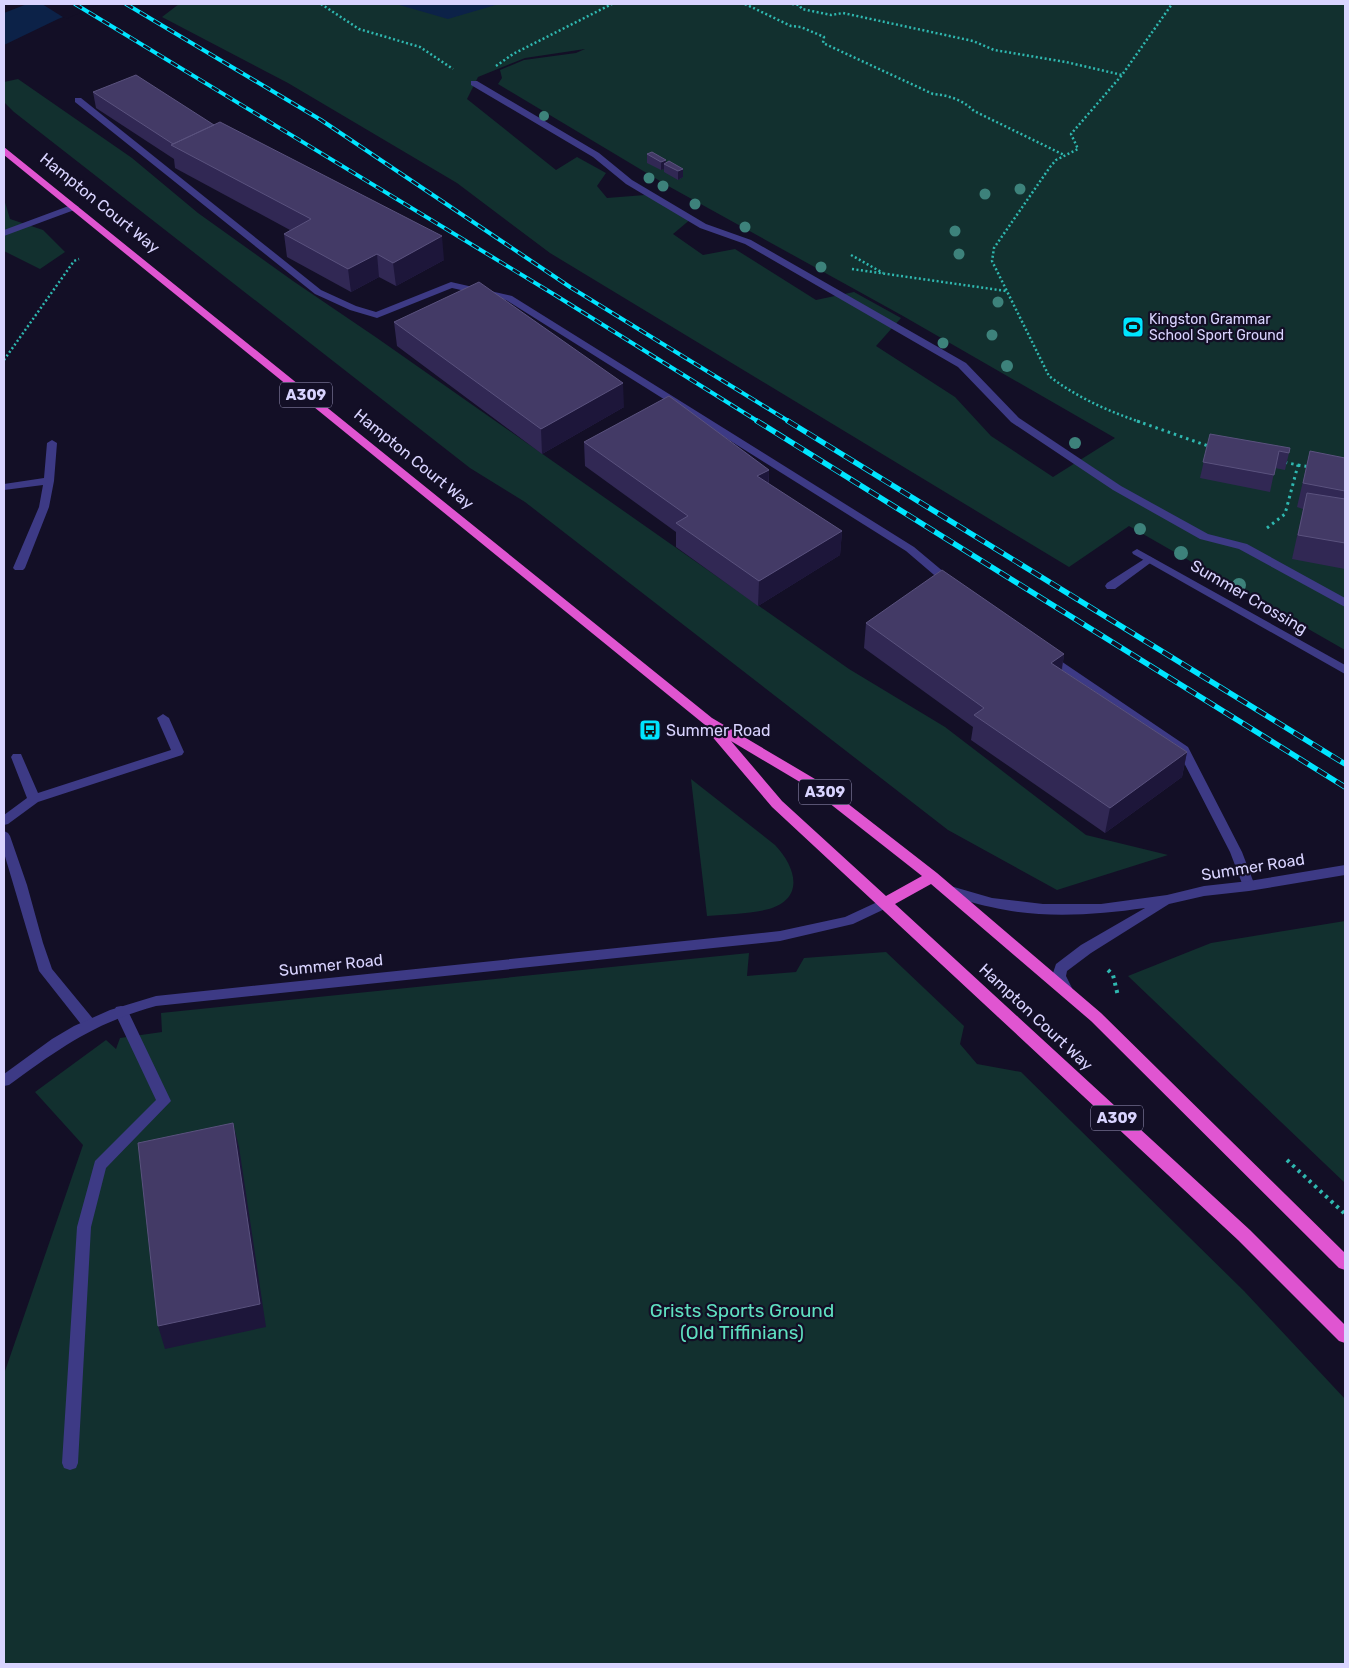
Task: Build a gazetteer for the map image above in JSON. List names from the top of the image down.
{
  "streets": {
    "highway": ["Hampton Court Way", "A309"],
    "street": ["Summer Crossing", "Summer Road"]
  },
  "crossings": [
    ["Hampton Court Way", "Summer Road"]
  ],
  "parks": ["Grists Sports Ground (Old Tiffinians)"],
  "places": {
    "sports": ["Kingston Grammar School Sport Ground"],
    "bus stop": ["Summer Road"]
  }
}
